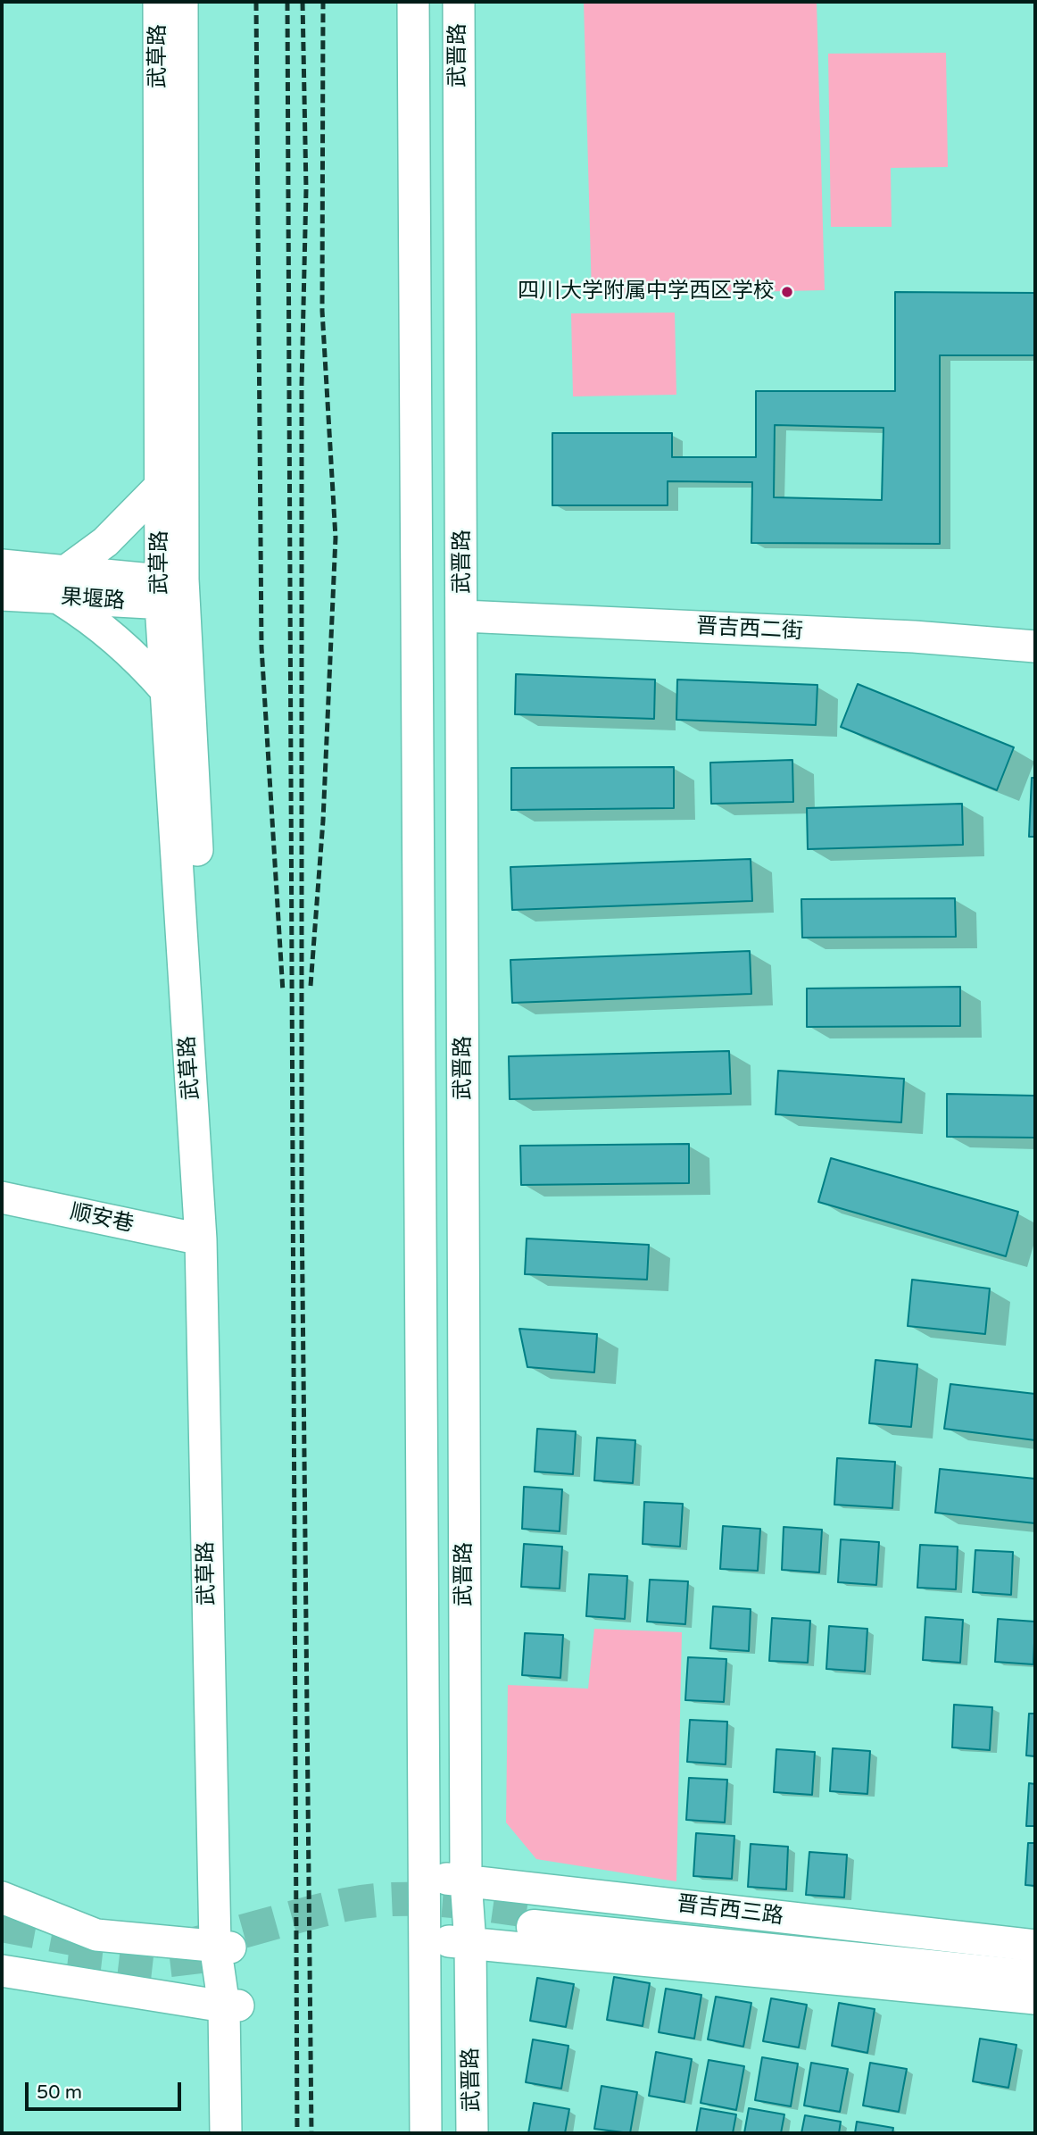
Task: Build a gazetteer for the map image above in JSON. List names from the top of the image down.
{
  "streets": {
    "main road": ["晋吉西三路"],
    "street": [
      "武晋路",
      "武草路",
      "果堰路",
      "晋吉西二街",
      "顺安巷"
    ]
  },
  "crossings": [
    ["武晋路", "晋吉西二街"],
    ["武晋路", "晋吉西三路"],
    ["武草路", "果堰路"],
    ["武草路", "顺安巷"]
  ],
  "places": ["四川大学附属中学西区学校"],
  "scale_bar": "50 m"
}
